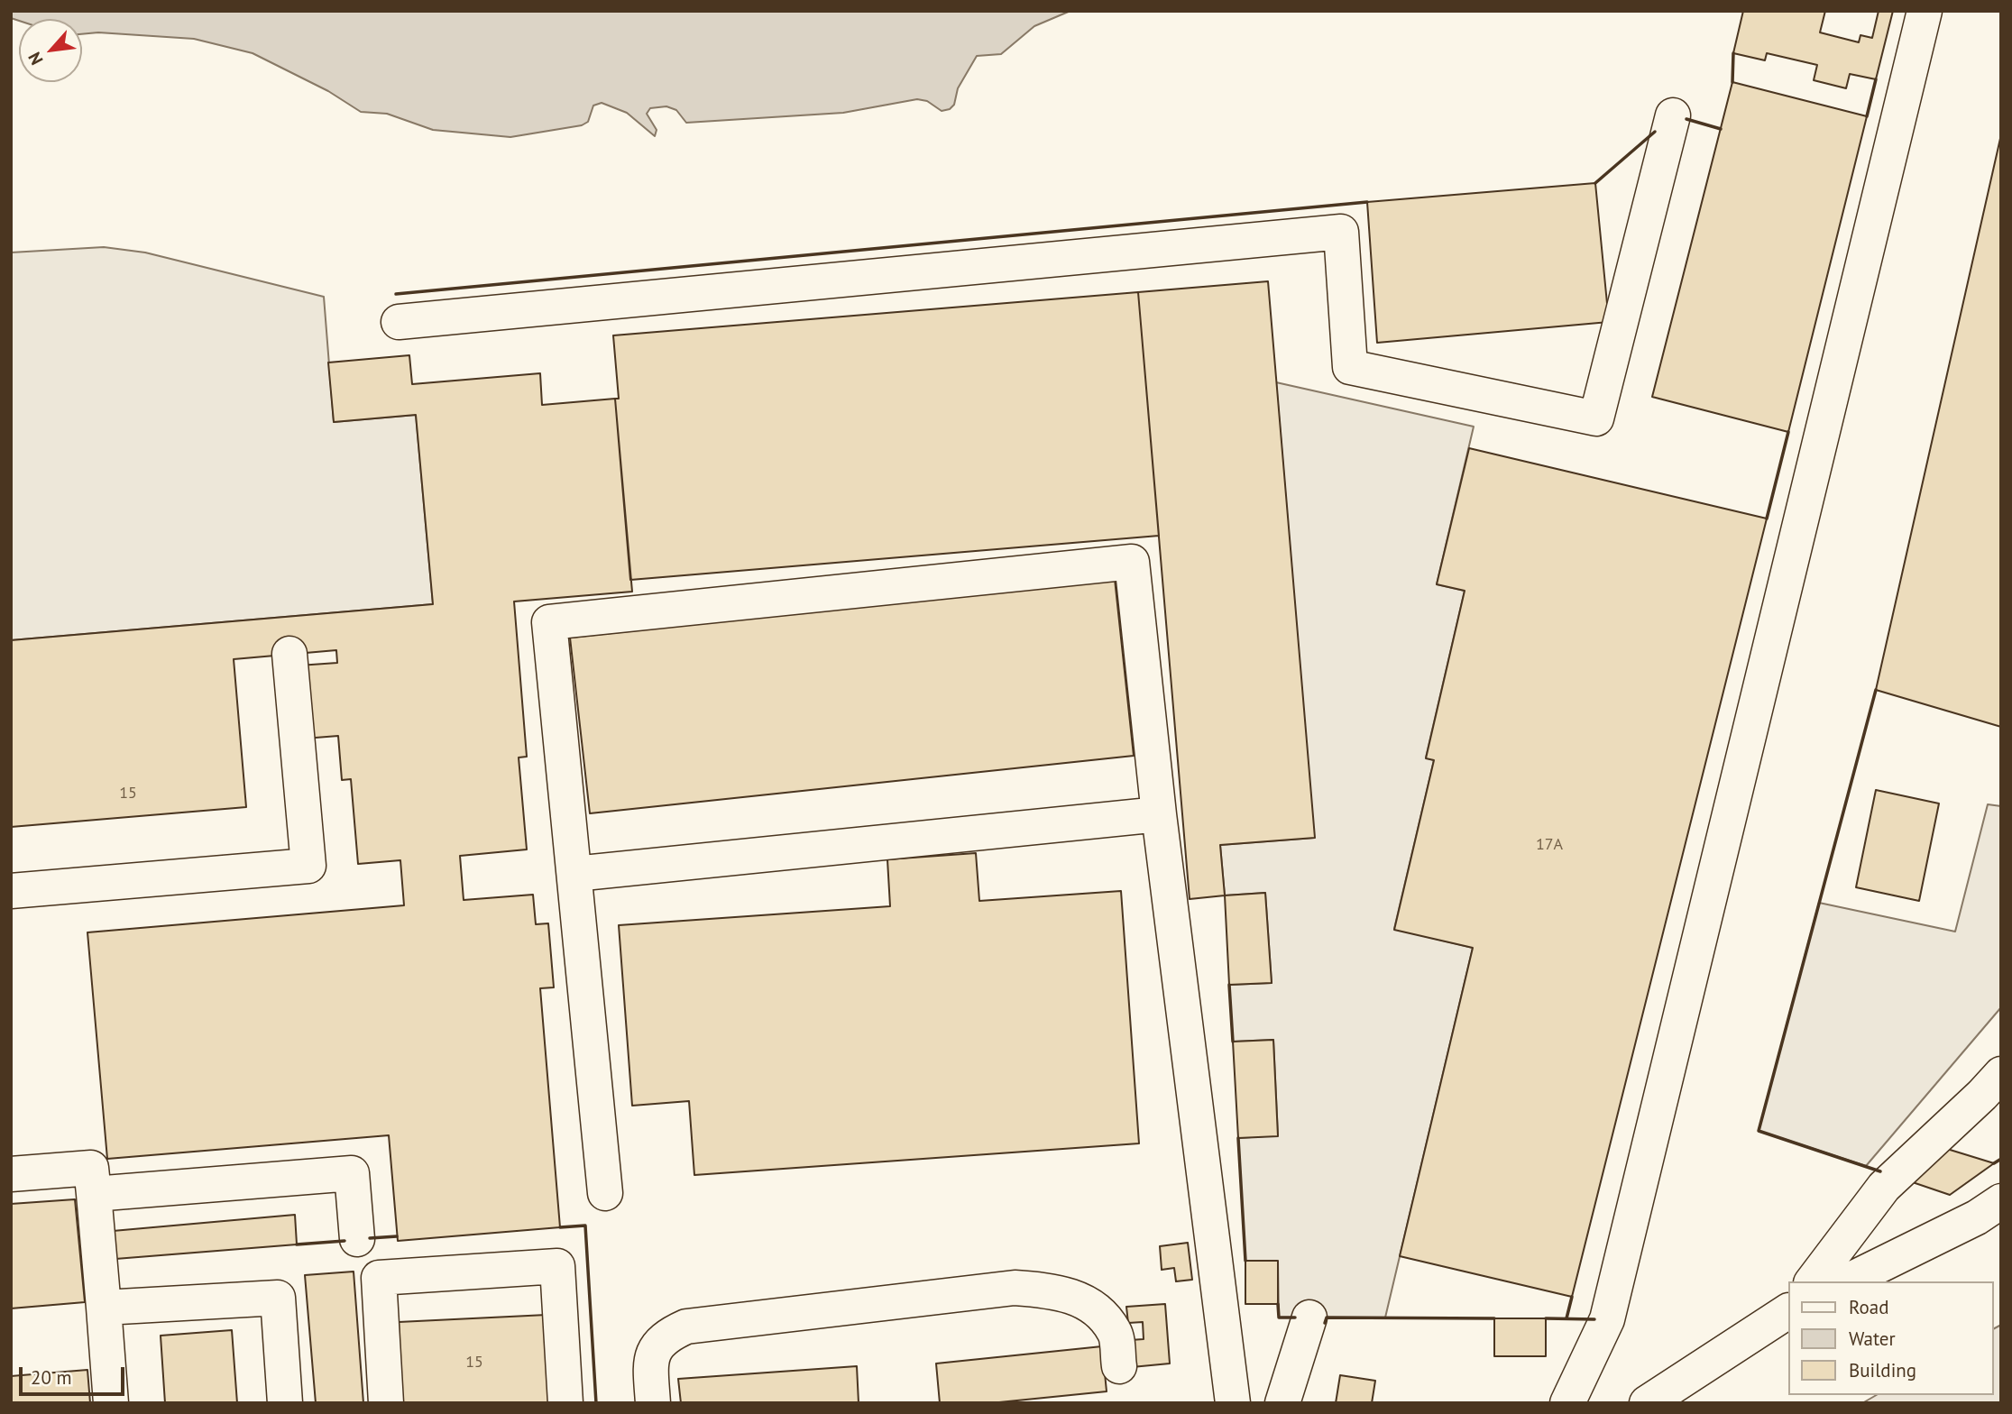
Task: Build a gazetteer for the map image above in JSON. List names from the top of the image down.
{
  "house_numbers": ["15", "17А", "15"],
  "legend": ["Road", "Water", "Building"],
  "scale_bar": "20 m",
  "north": "bottom left"
}
